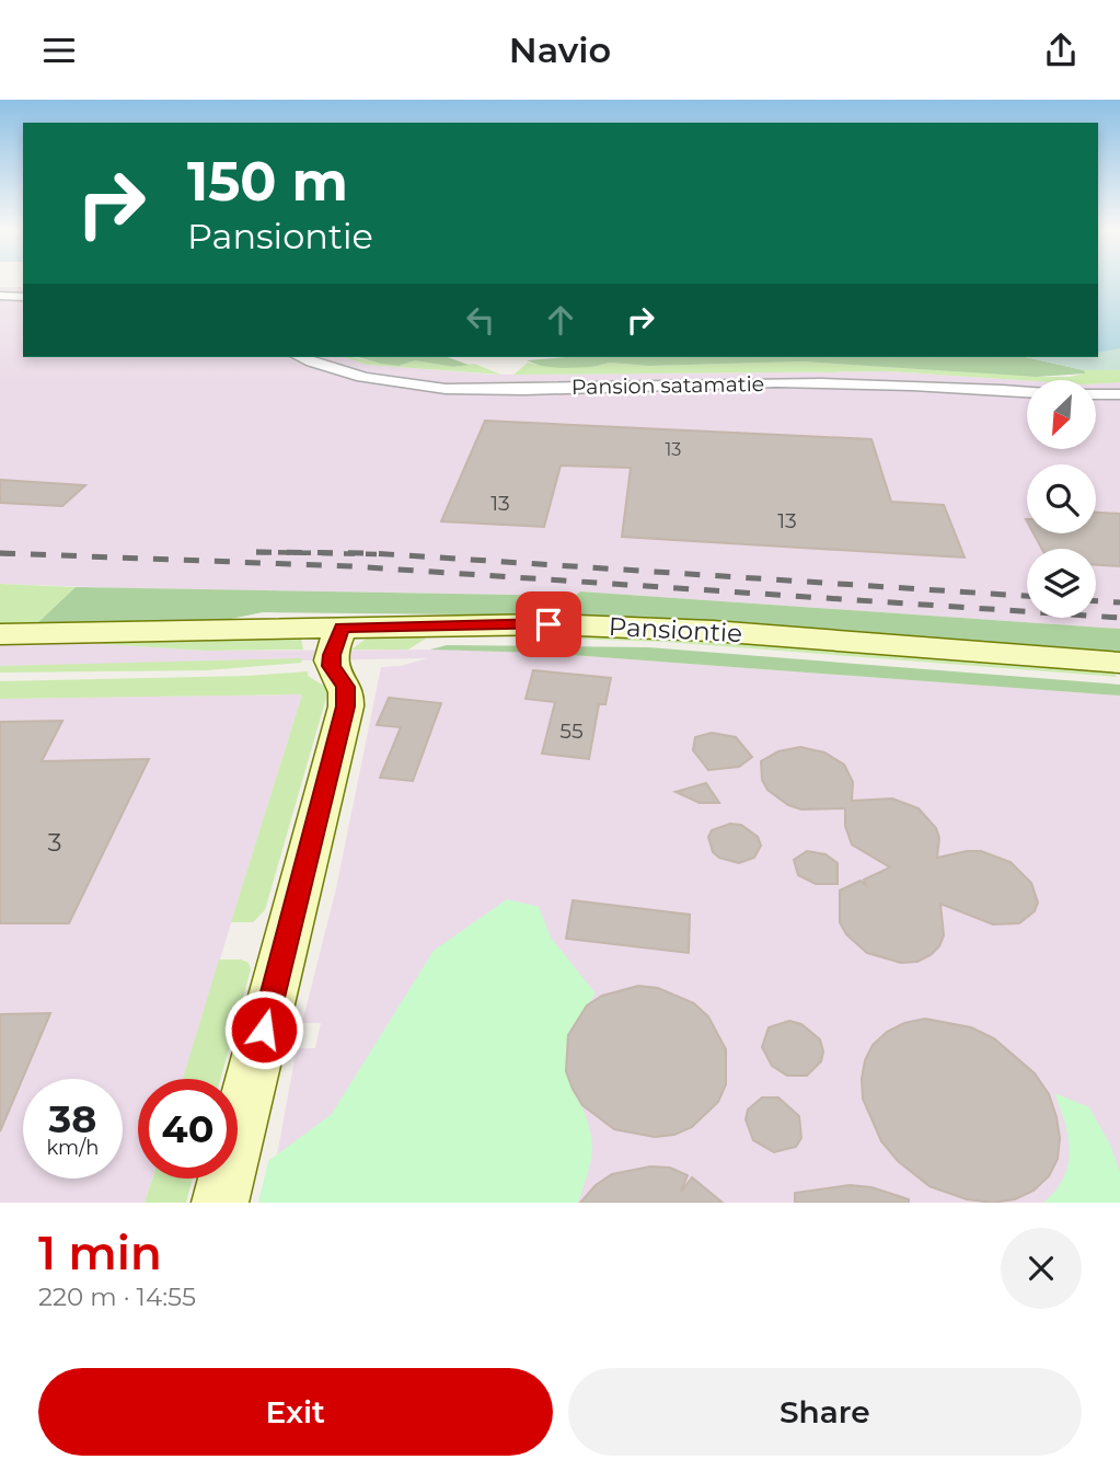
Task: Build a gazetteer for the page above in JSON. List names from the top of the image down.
{
  "streets": {
    "street": ["Pansion satamatie", "Pansiontie"]
  },
  "house_numbers": [
    "13",
    "13",
    "13",
    "55",
    "3"
  ],
  "north": "bottom left",
  "page": {
    "header": "Navio",
    "turn": ["150 m", "Pansiontie"],
    "speed": "38 km/h",
    "limit": "40",
    "heading": ["1 min", "220 m · 14:55"],
    "buttons": ["Exit", "Share"]
  }
}
